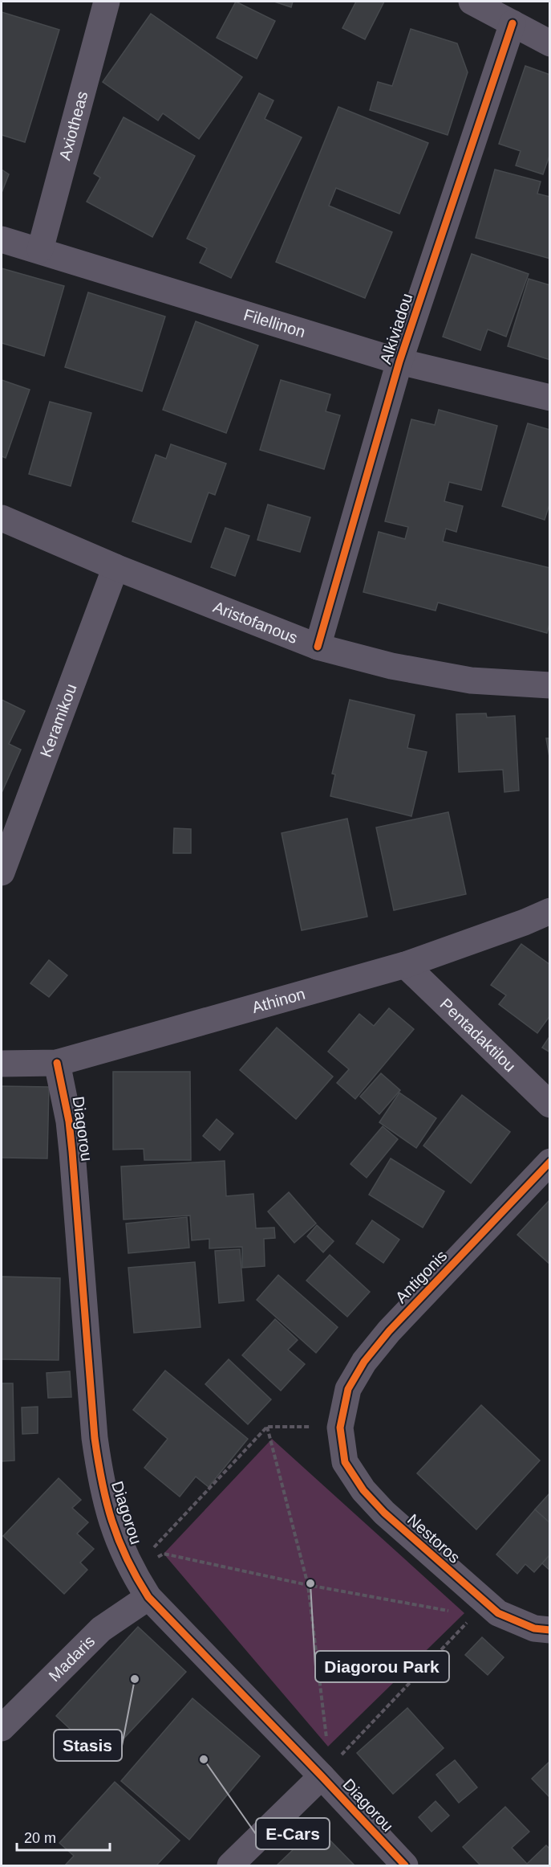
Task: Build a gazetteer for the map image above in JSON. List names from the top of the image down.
{
  "streets": {
    "street": [
      "Axiotheas",
      "Filellinon",
      "Alkiviadou",
      "Aristofanous",
      "Keramikou",
      "Athinon",
      "Pentadaktilou",
      "Diagorou",
      "Antigonis",
      "Nestoros",
      "Madaris"
    ]
  },
  "crossings": [
    ["Axiotheas", "Filellinon"],
    ["Filellinon", "Alkiviadou"],
    ["Alkiviadou", "Aristofanous"],
    ["Aristofanous", "Keramikou"],
    ["Athinon", "Pentadaktilou"],
    ["Athinon", "Diagorou"],
    ["Diagorou", "Madaris"],
    ["Antigonis", "Nestoros"]
  ],
  "places": ["Diagorou Park", "Stasis", "E-Cars"],
  "scale_bar": "20 m"
}
